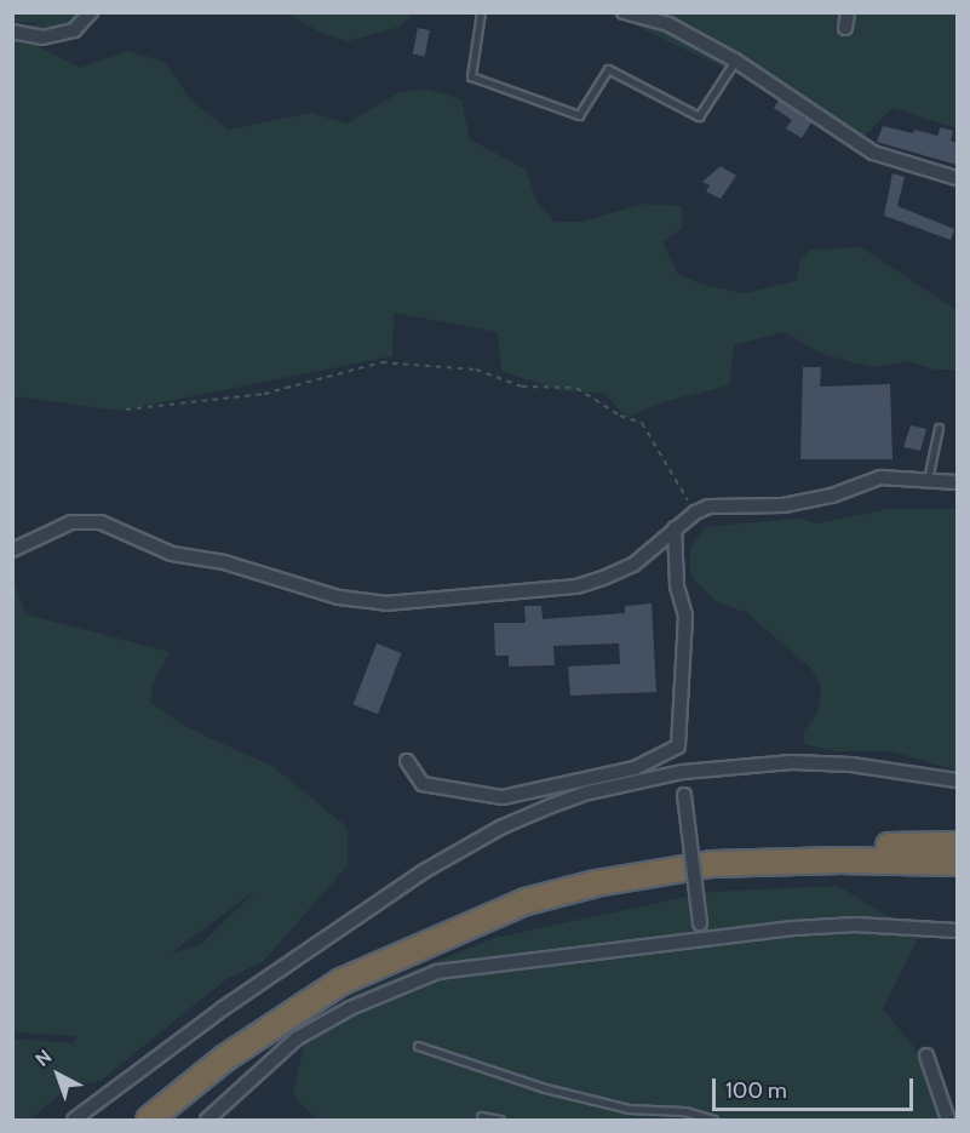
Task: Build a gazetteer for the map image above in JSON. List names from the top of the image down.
{
  "scale_bar": "100 m",
  "north": "top left"
}
